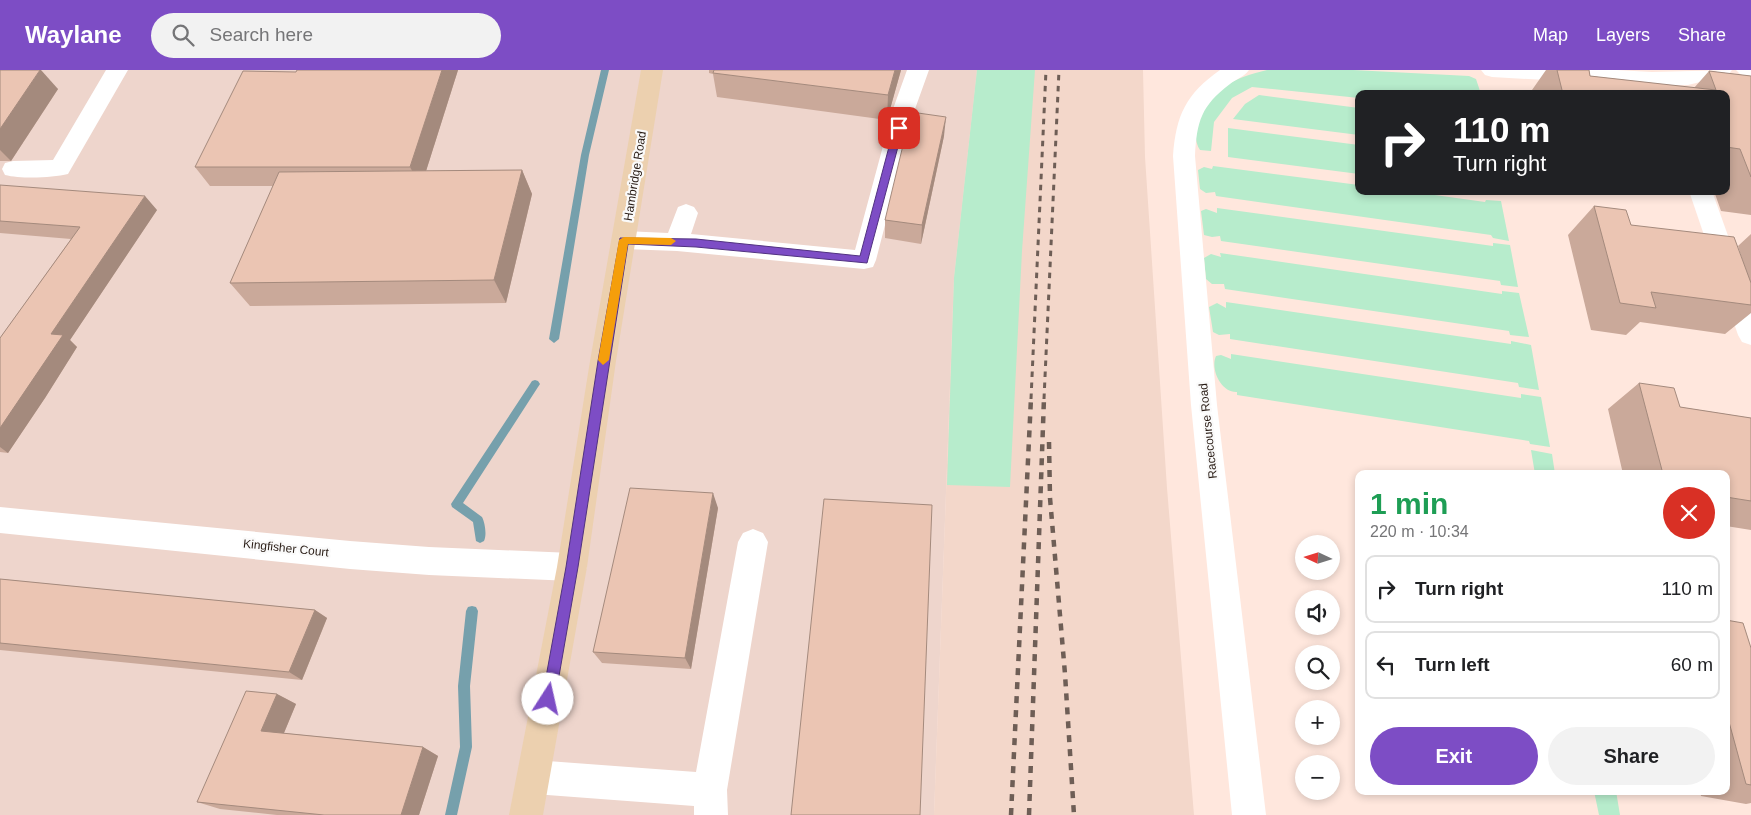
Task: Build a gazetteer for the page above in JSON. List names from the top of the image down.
{
  "streets": {
    "main road": ["Hambridge Road"],
    "street": ["Racecourse Road", "Kingfisher Court"]
  },
  "crossings": [
    ["Hambridge Road", "Kingfisher Court"]
  ],
  "north": "left",
  "page": {
    "header": "Waylane",
    "search": "Search here",
    "nav": ["Map", "Layers", "Share"],
    "turn": ["110 m", "Turn right"],
    "heading": ["1 min", "220 m · 10:34"],
    "map_buttons": ["+", "−"],
    "list": [
      {
        "name": "Turn right",
        "value": "110 m"
      },
      {
        "name": "Turn left",
        "value": "60 m"
      }
    ],
    "buttons": ["Exit", "Share"]
  }
}
